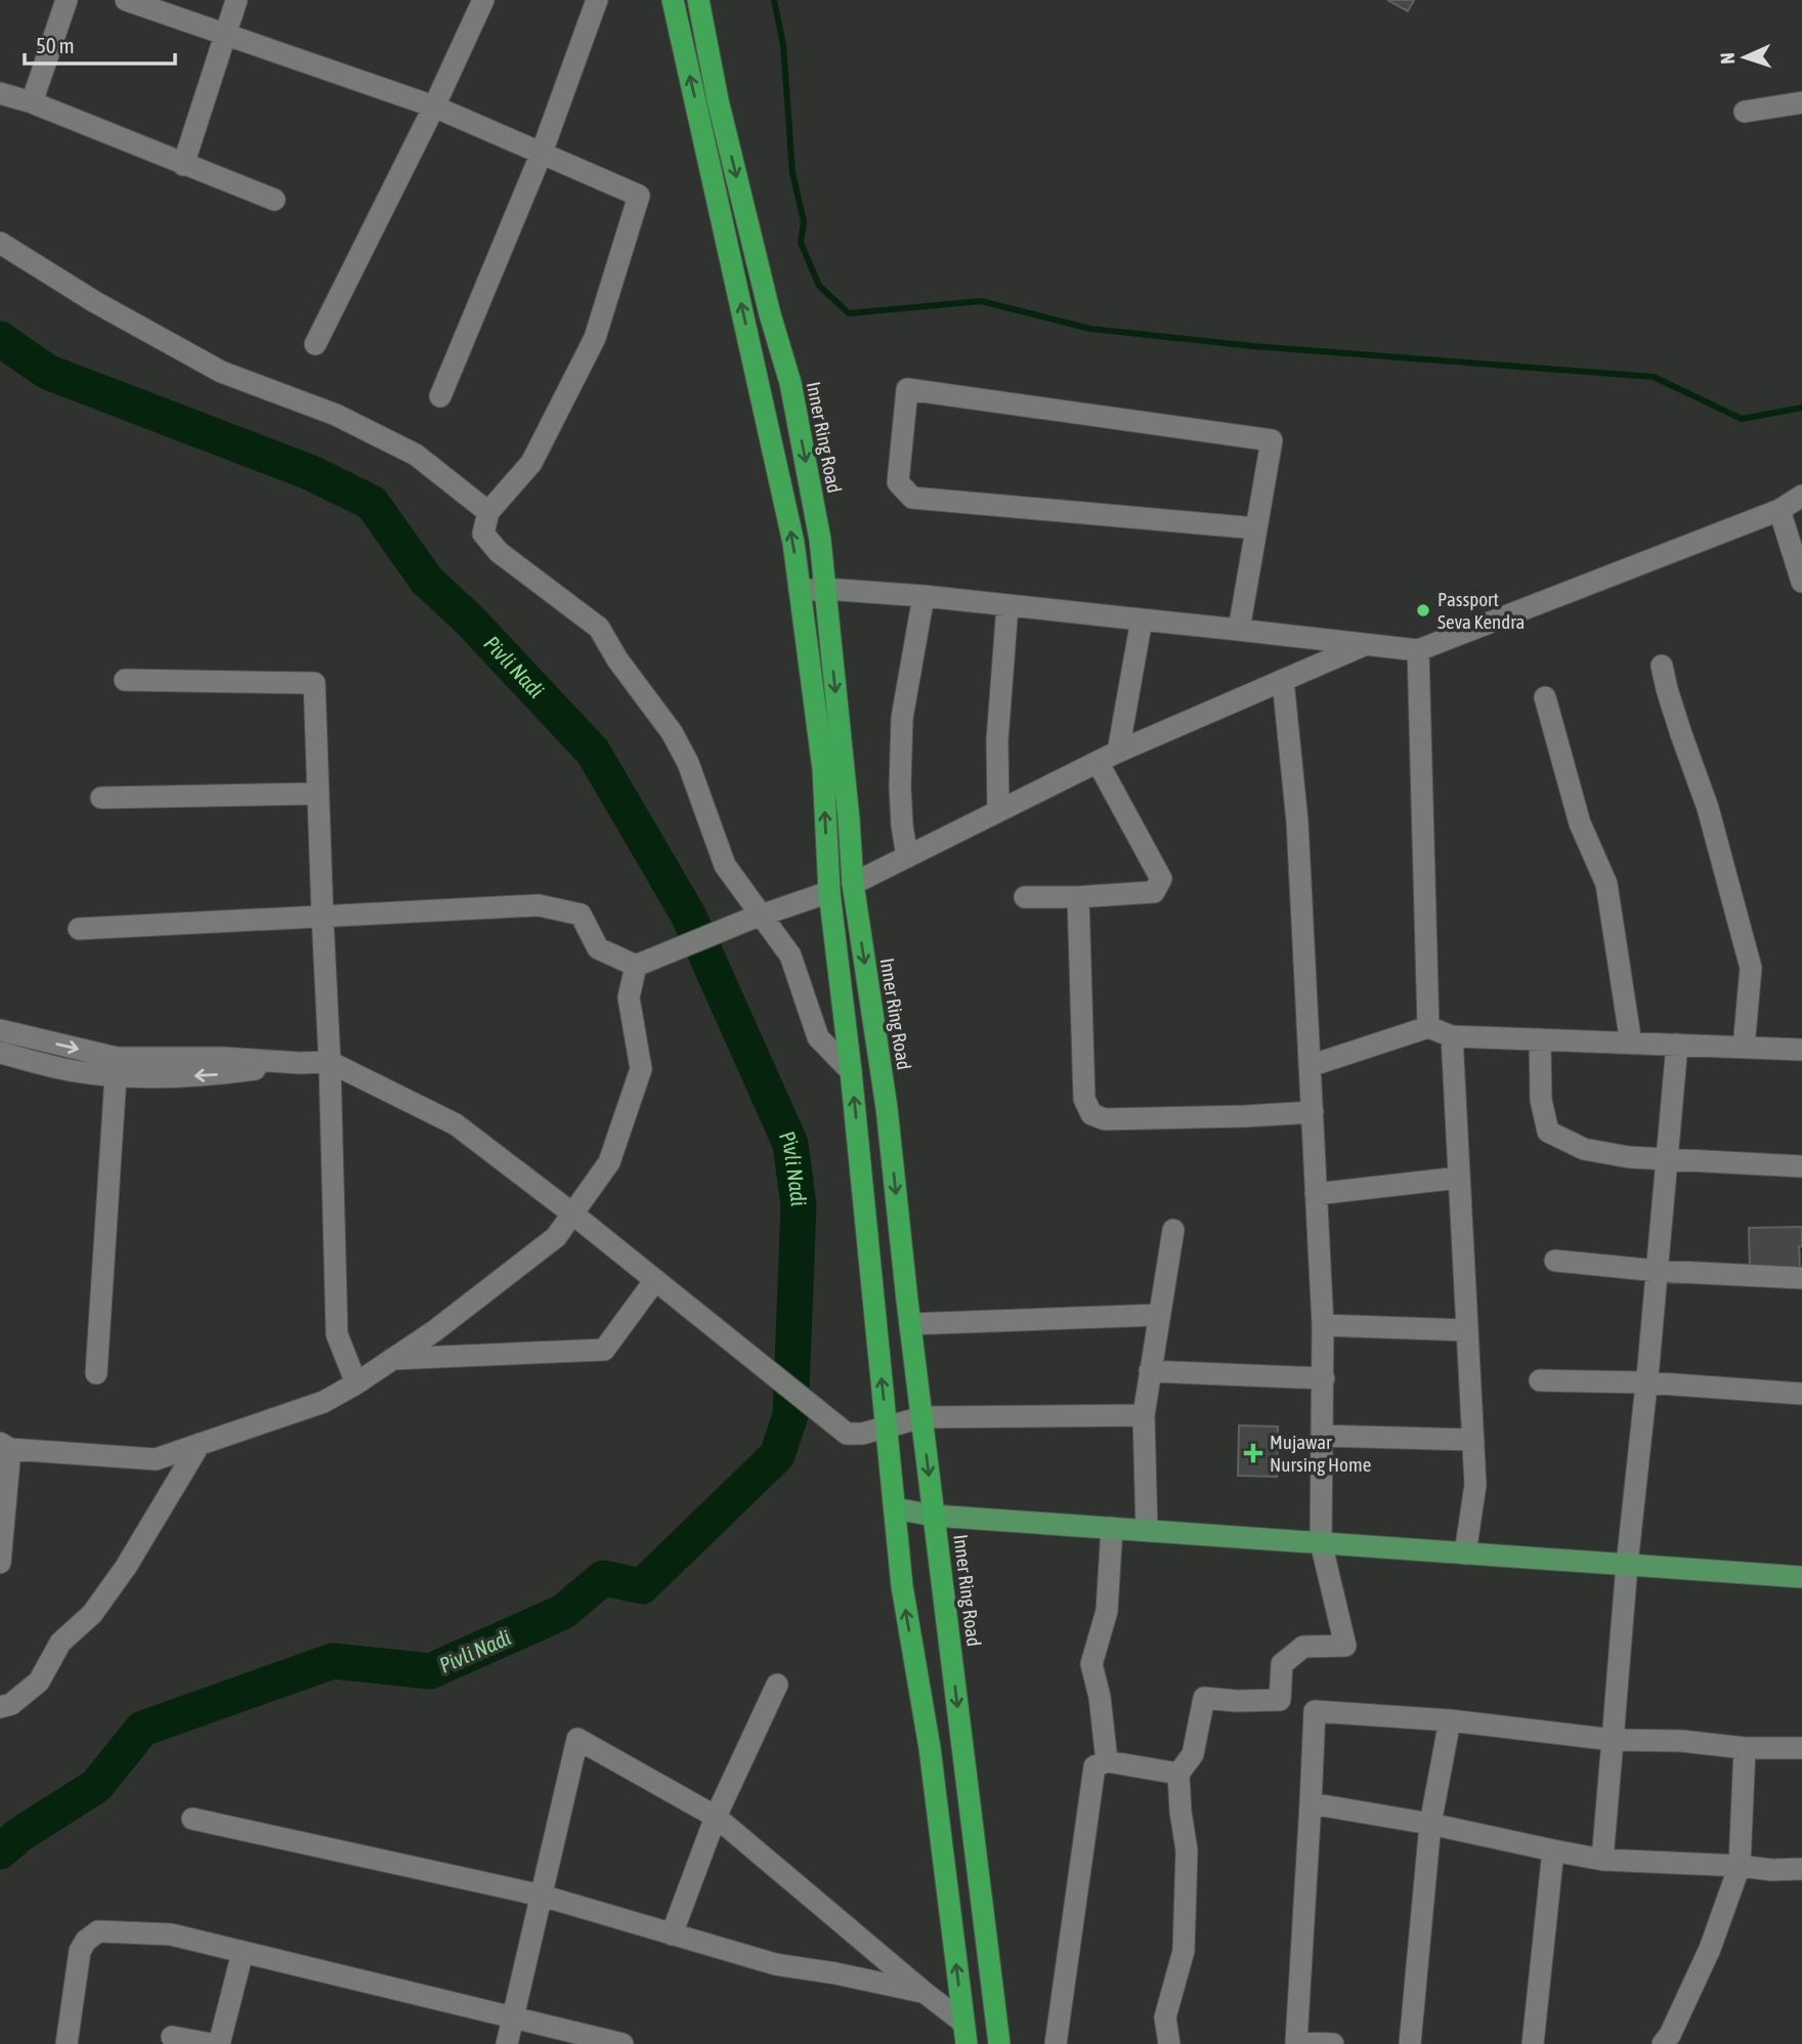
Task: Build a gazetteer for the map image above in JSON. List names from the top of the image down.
{
  "streets": {
    "highway": ["Inner Ring Road"]
  },
  "water": ["Pivli Nadi"],
  "places": {
    "other": ["Passport Seva Kendra"],
    "health": ["Mujawar Nursing Home"]
  },
  "scale_bar": "50 m",
  "north": "left"
}
